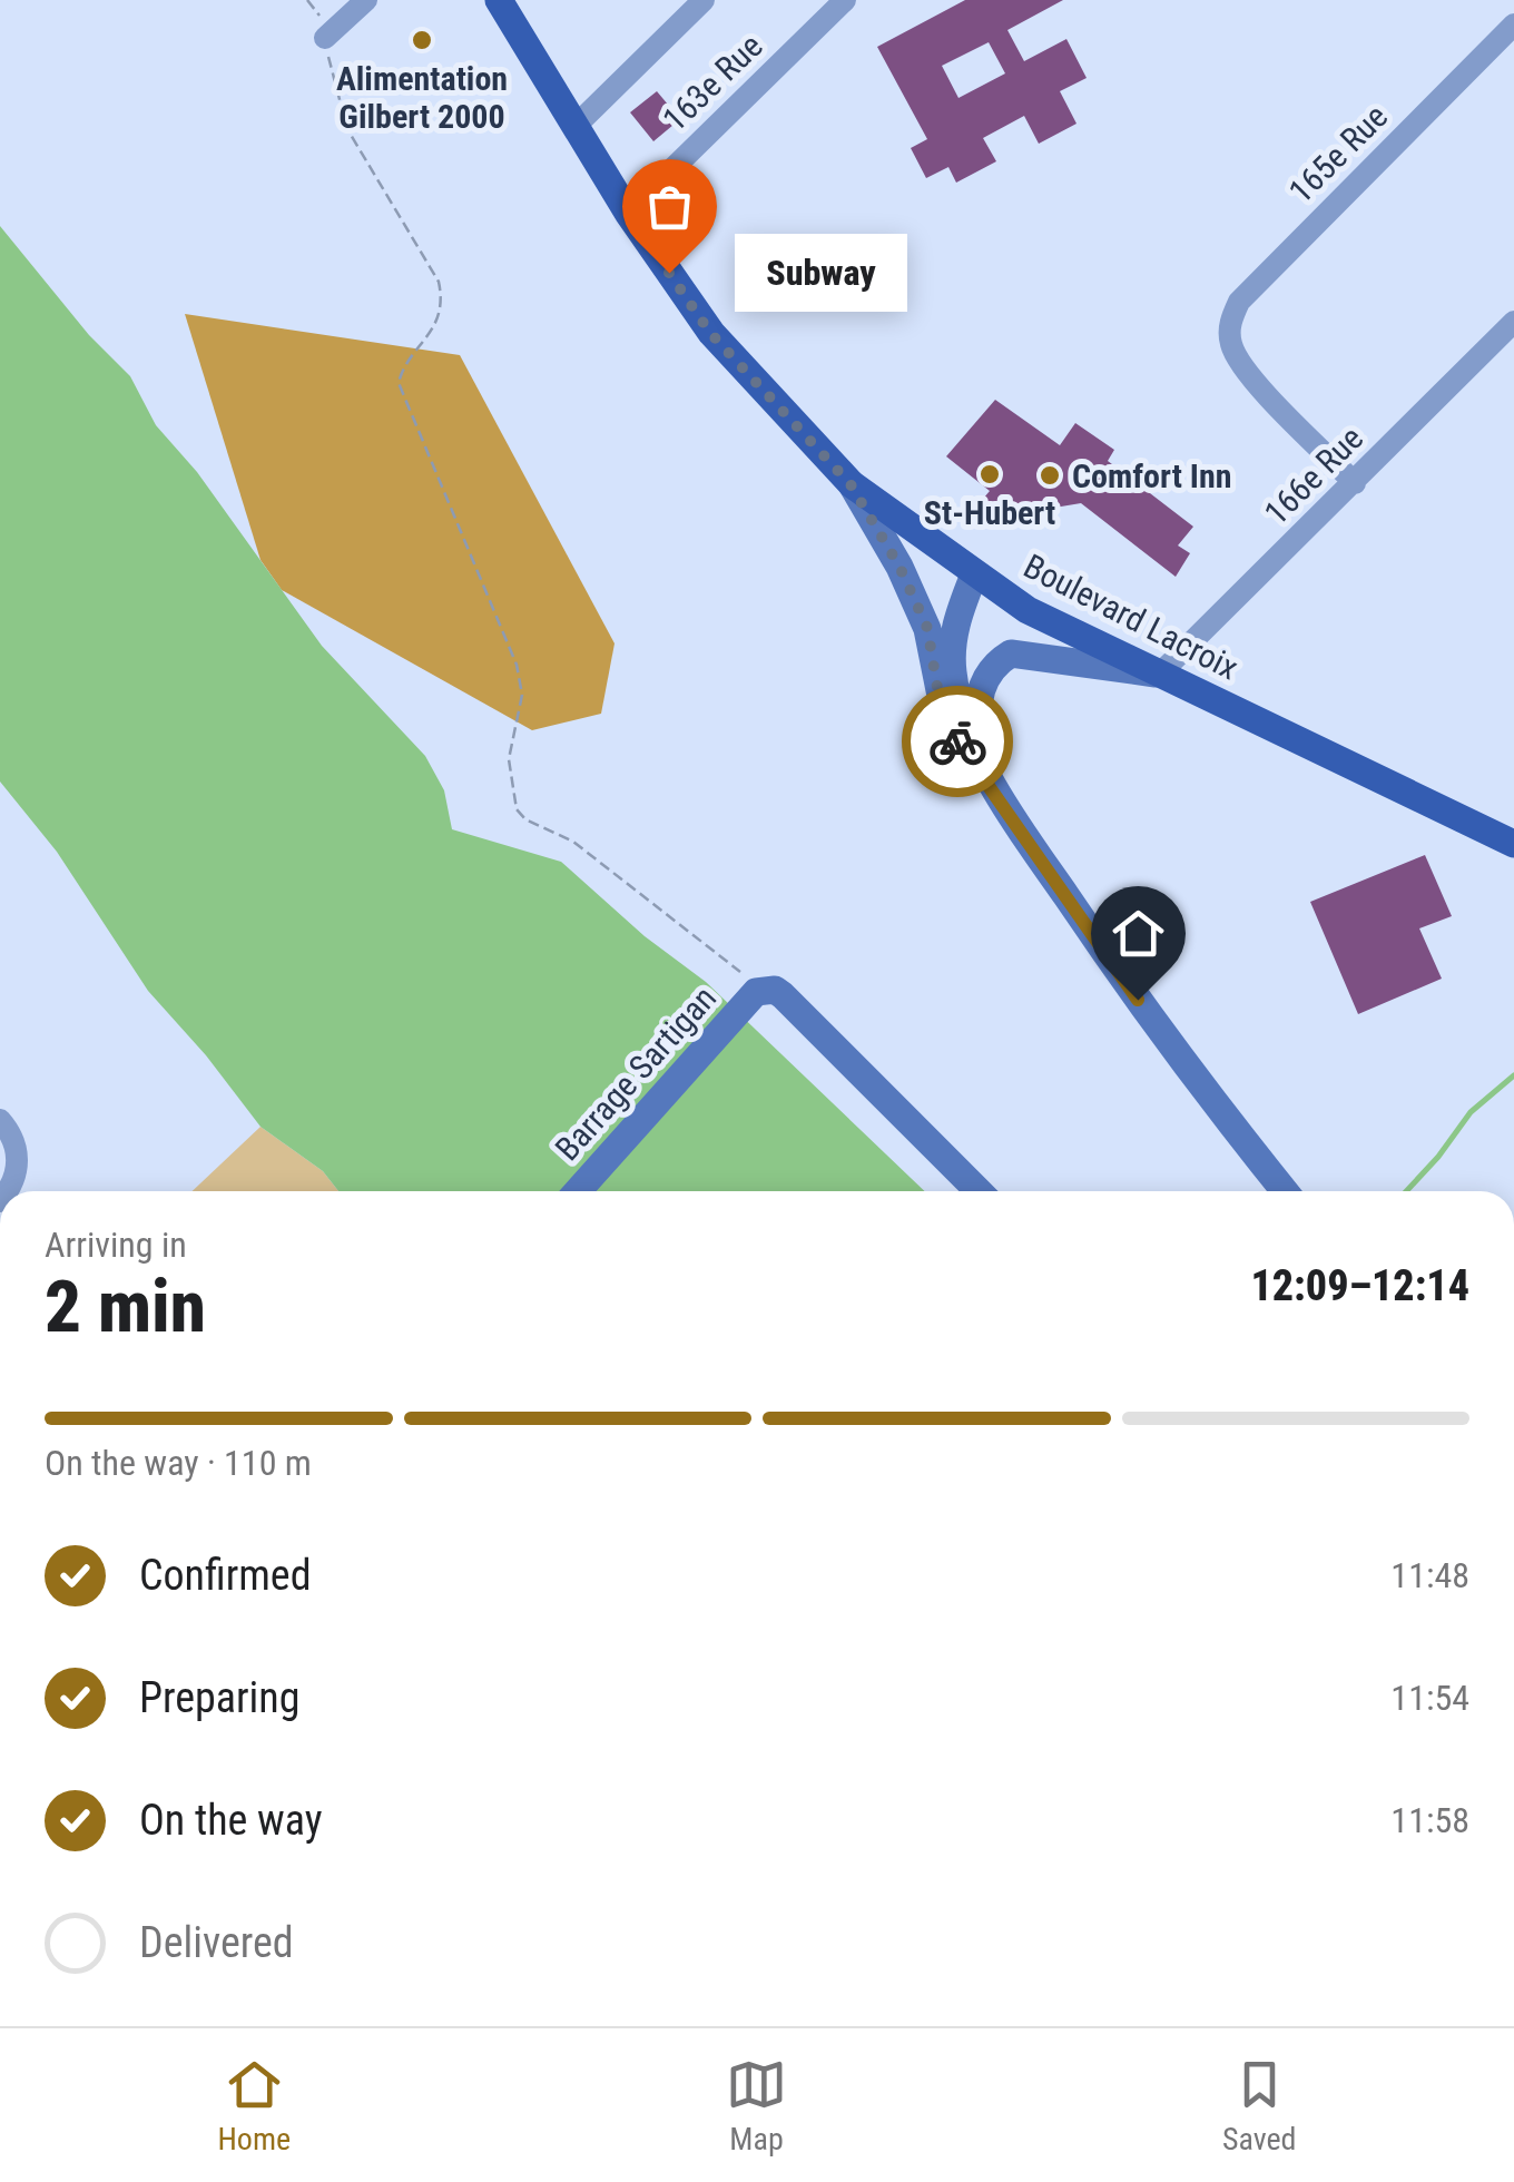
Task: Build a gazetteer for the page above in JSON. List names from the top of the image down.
{
  "streets": {
    "main road": ["Boulevard Lacroix", "Barrage Sartigan"],
    "street": ["163e Rue", "165e Rue", "166e Rue"]
  },
  "crossings": [
    ["163e Rue", "Boulevard Lacroix"],
    ["165e Rue", "166e Rue"],
    ["166e Rue", "Boulevard Lacroix"]
  ],
  "places": [
    "Alimentation Gilbert 2000",
    "Subway",
    "St-Hubert",
    "Comfort Inn"
  ],
  "page": {
    "bubble": "Subway",
    "heading": ["2 min", "Arriving in", "12:09–12:14"],
    "bar": "On the way · 110 m",
    "list": [
      ["Confirmed", "11:48"],
      ["Preparing", "11:54"],
      ["On the way", "11:58"],
      "Delivered"
    ],
    "tabs": ["Home", "Map", "Saved"]
  }
}
